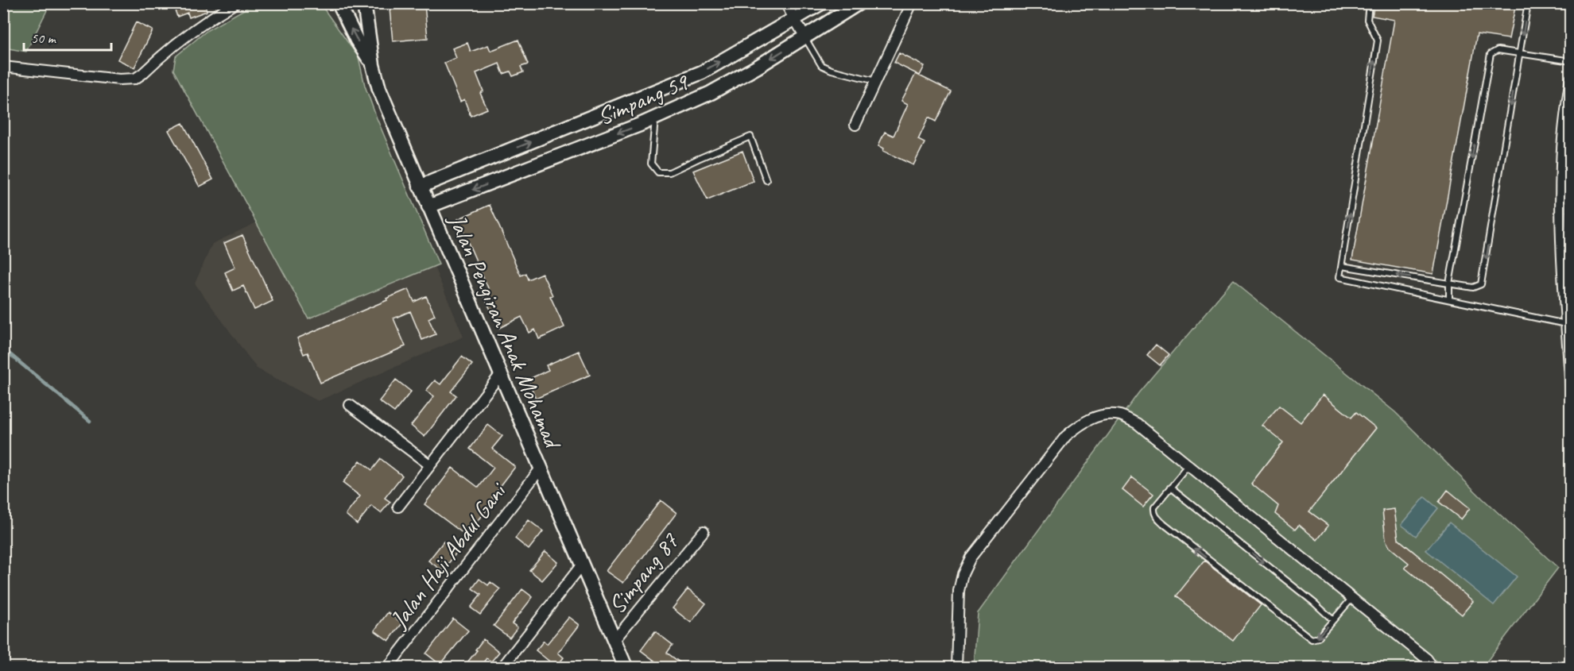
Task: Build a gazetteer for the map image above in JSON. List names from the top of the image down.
{
  "streets": {
    "street": [
      "Simpang 59",
      "Jalan Pengiran Anak Mohamad",
      "Jalan Haji Abdul Gani",
      "Simpang 87"
    ]
  },
  "crossings": [
    ["Simpang 59", "Jalan Pengiran Anak Mohamad"],
    ["Jalan Pengiran Anak Mohamad", "Jalan Haji Abdul Gani"],
    ["Jalan Pengiran Anak Mohamad", "Simpang 87"]
  ],
  "scale_bar": "50 m"
}
